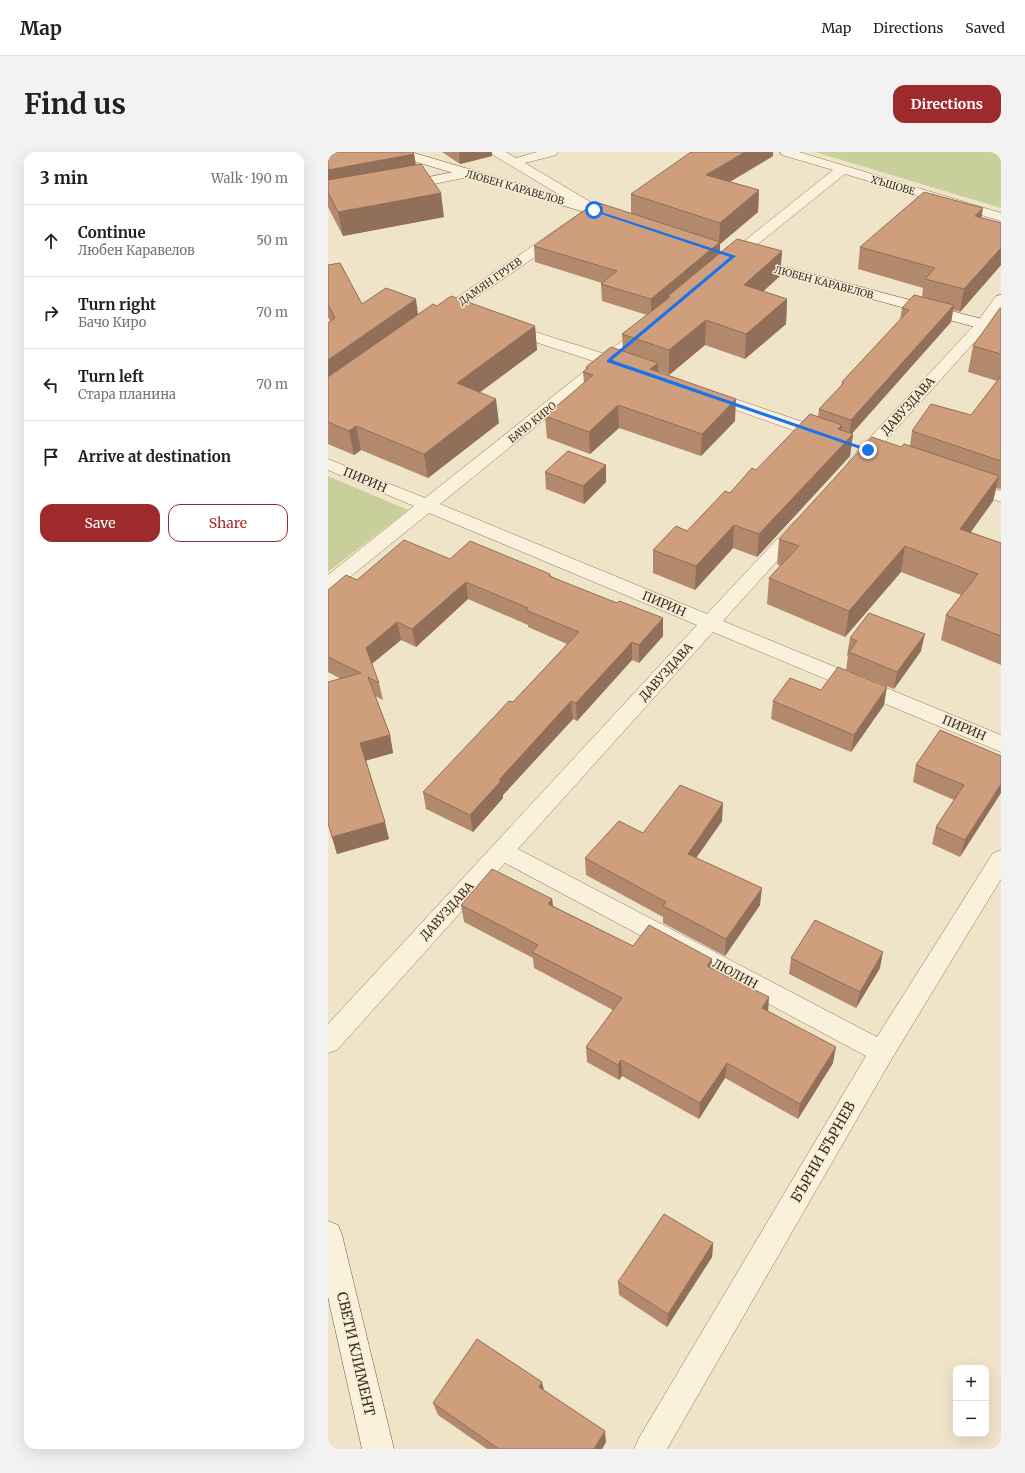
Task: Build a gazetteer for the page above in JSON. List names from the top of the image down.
{
  "streets": {
    "street": [
      "ХЪШОВЕ",
      "ЛЮБЕН КАРАВЕЛОВ",
      "ДАМЯН ГРУЕВ",
      "ДАВУЗДАВА",
      "БАЧО КИРО",
      "ПИРИН",
      "ЛЮЛИН",
      "БЪРНИ БЪРНЕВ",
      "СВЕТИ КЛИМЕНТ"
    ]
  },
  "crossings": [
    ["ЛЮБЕН КАРАВЕЛОВ", "ДАМЯН ГРУЕВ"],
    ["ЛЮБЕН КАРАВЕЛОВ", "ДАВУЗДАВА"],
    ["ДАВУЗДАВА", "ПИРИН"],
    ["ДАВУЗДАВА", "ЛЮЛИН"],
    ["БАЧО КИРО", "ПИРИН"],
    ["ЛЮЛИН", "БЪРНИ БЪРНЕВ"]
  ],
  "page": {
    "header": "Map",
    "nav": ["Map", "Directions", "Saved"],
    "buttons": [
      "Directions",
      ["Save", "Share"]
    ],
    "title": "Find us",
    "heading": ["3 min", "Walk · 190 m"],
    "list": [
      ["Continue", "Любен Каравелов", "50 m"],
      ["Turn right", "Бачо Киро", "70 m"],
      ["Turn left", "Стара планина", "70 m"],
      "Arrive at destination"
    ],
    "map_buttons": ["+", "−"]
  }
}
